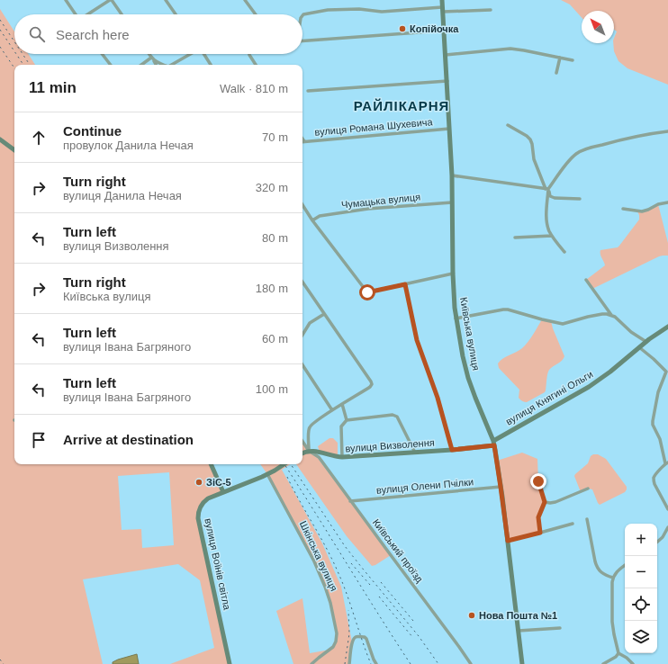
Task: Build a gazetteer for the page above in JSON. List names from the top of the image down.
{
  "streets": {
    "street": [
      "вулиця Романа Шухевича",
      "Чумацька вулиця",
      "Київська вулиця",
      "вулиця Княгині Ольги",
      "вулиця Визволення",
      "вулиця Олени Пчілки",
      "Київський проїзд",
      "Шкінська вулиця",
      "вулиця Воїнів світла"
    ]
  },
  "crossings": [
    ["вулиця Романа Шухевича", "Київська вулиця"],
    ["Чумацька вулиця", "Київська вулиця"],
    ["Київська вулиця", "вулиця Княгині Ольги"],
    ["Київська вулиця", "вулиця Визволення"],
    ["Київська вулиця", "вулиця Олени Пчілки"],
    ["вулиця Княгині Ольги", "вулиця Визволення"],
    ["вулиця Визволення", "Київський проїзд"],
    ["вулиця Олени Пчілки", "Київський проїзд"]
  ],
  "districts": ["РАЙЛІКАРНЯ"],
  "places": ["Копійочка", "ЗіС-5", "Нова Пошта №1"],
  "north": "top left",
  "page": {
    "search": "Search here",
    "heading": ["11 min", "Walk · 810 m"],
    "list": [
      ["Continue", "провулок Данила Нечая", "70 m"],
      ["Turn right", "вулиця Данила Нечая", "320 m"],
      ["Turn left", "вулиця Визволення", "80 m"],
      ["Turn right", "Київська вулиця", "180 m"],
      ["Turn left", "вулиця Івана Багряного", "60 m"],
      ["Turn left", "вулиця Івана Багряного", "100 m"],
      "Arrive at destination"
    ],
    "map_buttons": ["+", "−"]
  }
}
